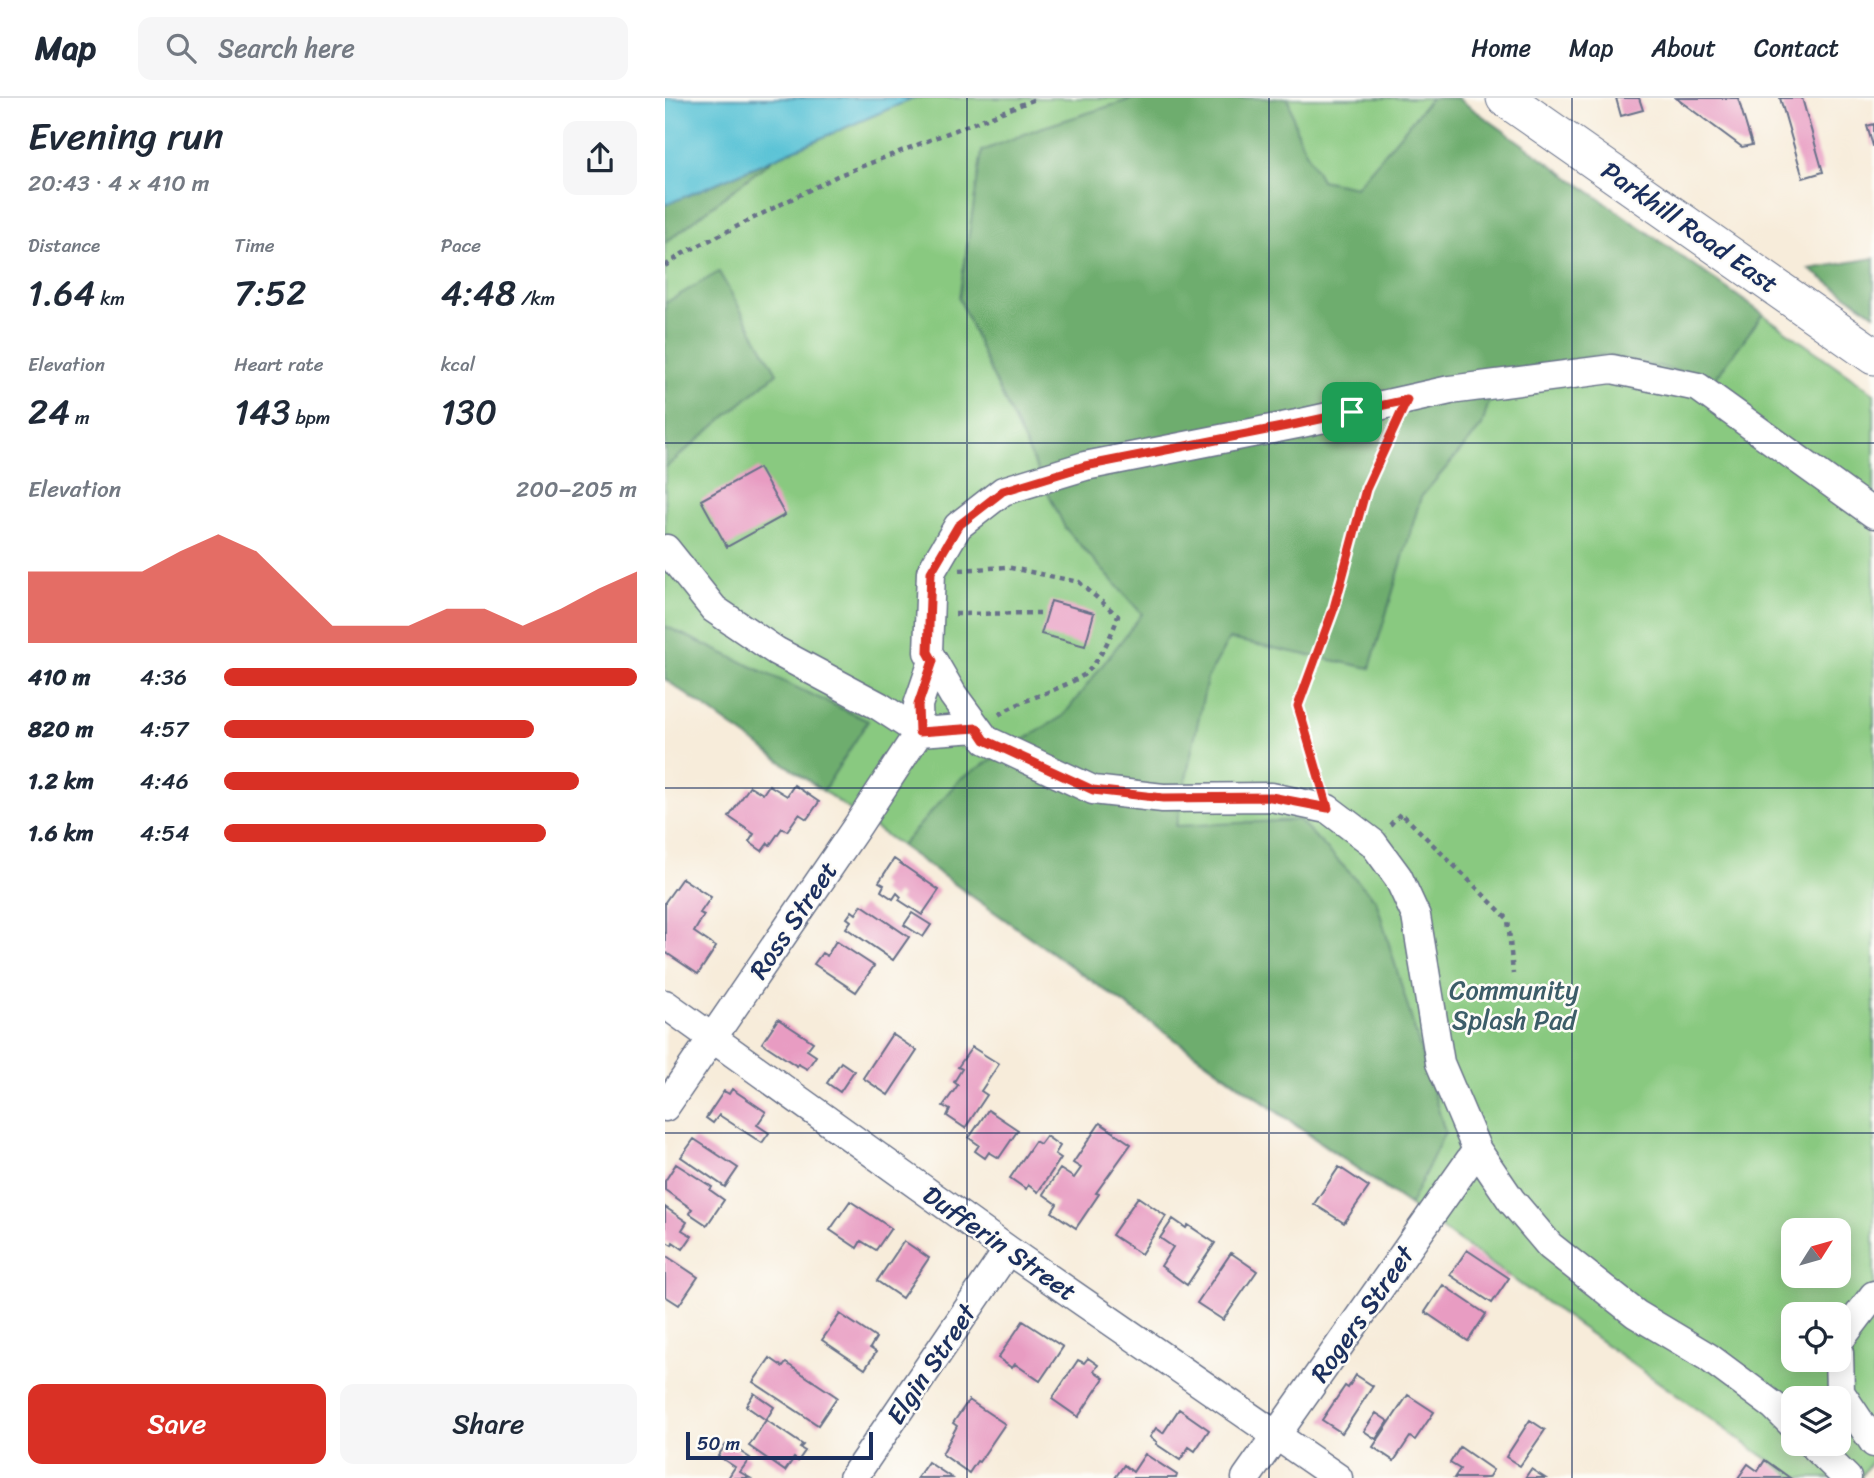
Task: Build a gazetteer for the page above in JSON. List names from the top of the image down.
{
  "streets": {
    "main road": ["Parkhill Road East"],
    "street": [
      "Ross Street",
      "Dufferin Street",
      "Rogers Street",
      "Elgin Street"
    ]
  },
  "crossings": [
    ["Ross Street", "Dufferin Street"],
    ["Dufferin Street", "Rogers Street"],
    ["Dufferin Street", "Elgin Street"]
  ],
  "parks": ["Community Splash Pad"],
  "scale_bar": "50 m",
  "north": "top right",
  "page": {
    "header": "Map",
    "search": "Search here",
    "nav": [
      "Home",
      "Map",
      "About",
      "Contact"
    ],
    "heading": ["Evening run", "20:43 · 4 × 410 m"],
    "stats": [
      ["Distance", "1.64 km"],
      ["Time", "7:52"],
      ["Pace", "4:48 /km"],
      ["Elevation", "24 m"],
      ["Heart rate", "143 bpm"],
      ["kcal", "130"]
    ],
    "chart": ["Elevation", "200–205 m"],
    "list": [
      {
        "name": "410 m",
        "note": "4:36"
      },
      {
        "name": "820 m",
        "note": "4:57"
      },
      {
        "name": "1.2 km",
        "note": "4:46"
      },
      {
        "name": "1.6 km",
        "note": "4:54"
      }
    ],
    "buttons": ["Save", "Share"],
    "scale": "50 m"
  }
}
